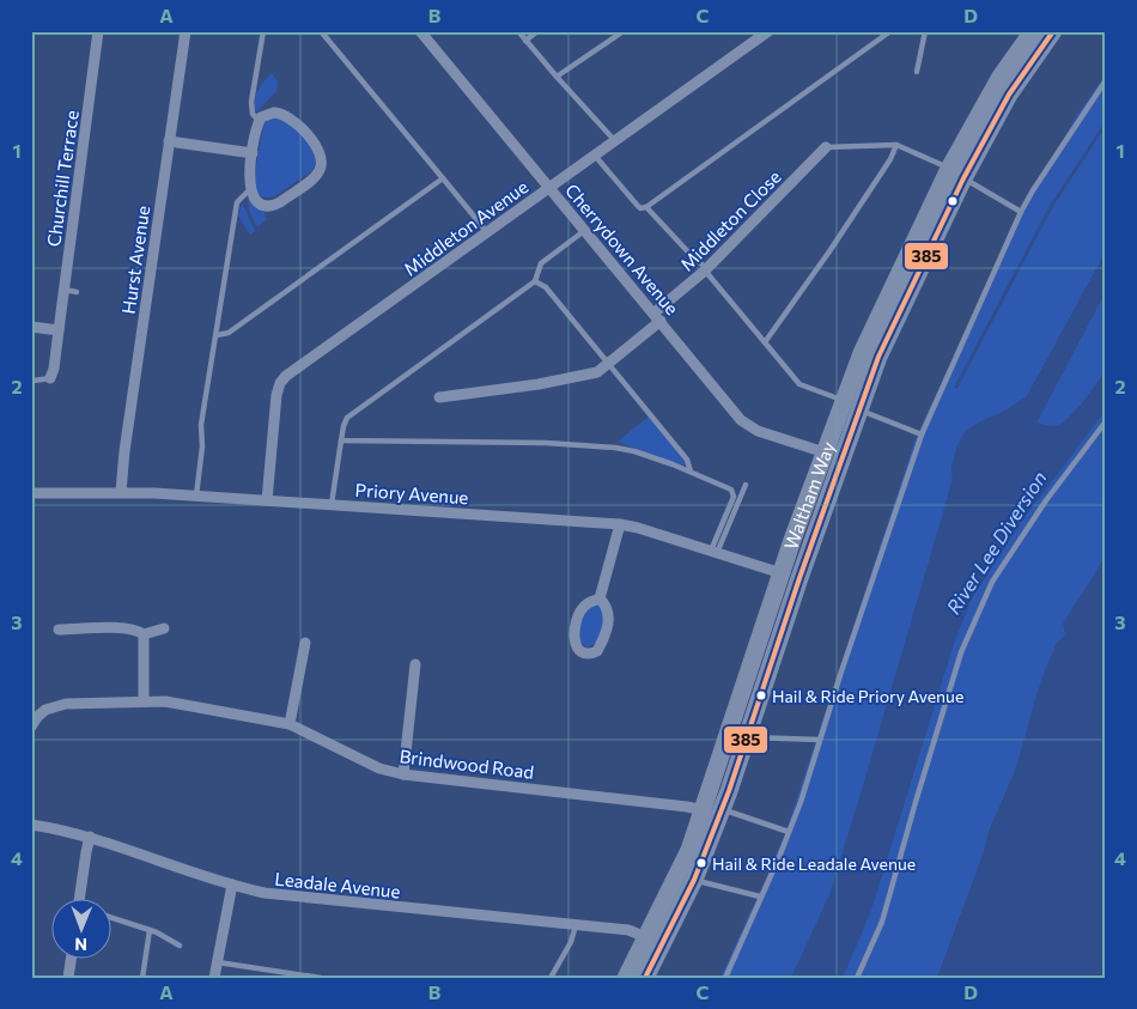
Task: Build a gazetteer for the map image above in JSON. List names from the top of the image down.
{
  "streets": {
    "main road": ["Waltham Way"],
    "street": [
      "Churchill Terrace",
      "Middleton Close",
      "Middleton Avenue",
      "Cherrydown Avenue",
      "Hurst Avenue",
      "Priory Avenue",
      "Brindwood Road",
      "Leadale Avenue"
    ]
  },
  "crossings": [
    ["Middleton Close", "Cherrydown Avenue"],
    ["Middleton Avenue", "Cherrydown Avenue"],
    ["Middleton Avenue", "Priory Avenue"],
    ["Cherrydown Avenue", "Waltham Way"],
    ["Hurst Avenue", "Priory Avenue"],
    ["Priory Avenue", "Waltham Way"],
    ["Waltham Way", "Brindwood Road"],
    ["Waltham Way", "Leadale Avenue"]
  ],
  "water": ["River Lee Diversion"],
  "places": ["Hail & Ride Priory Avenue", "Hail & Ride Leadale Avenue"],
  "lines": ["transit line 385"],
  "north": "bottom",
  "grid": {
    "columns": [
      "A",
      "B",
      "C",
      "D"
    ],
    "rows": [
      "1",
      "2",
      "3",
      "4"
    ]
  }
}
